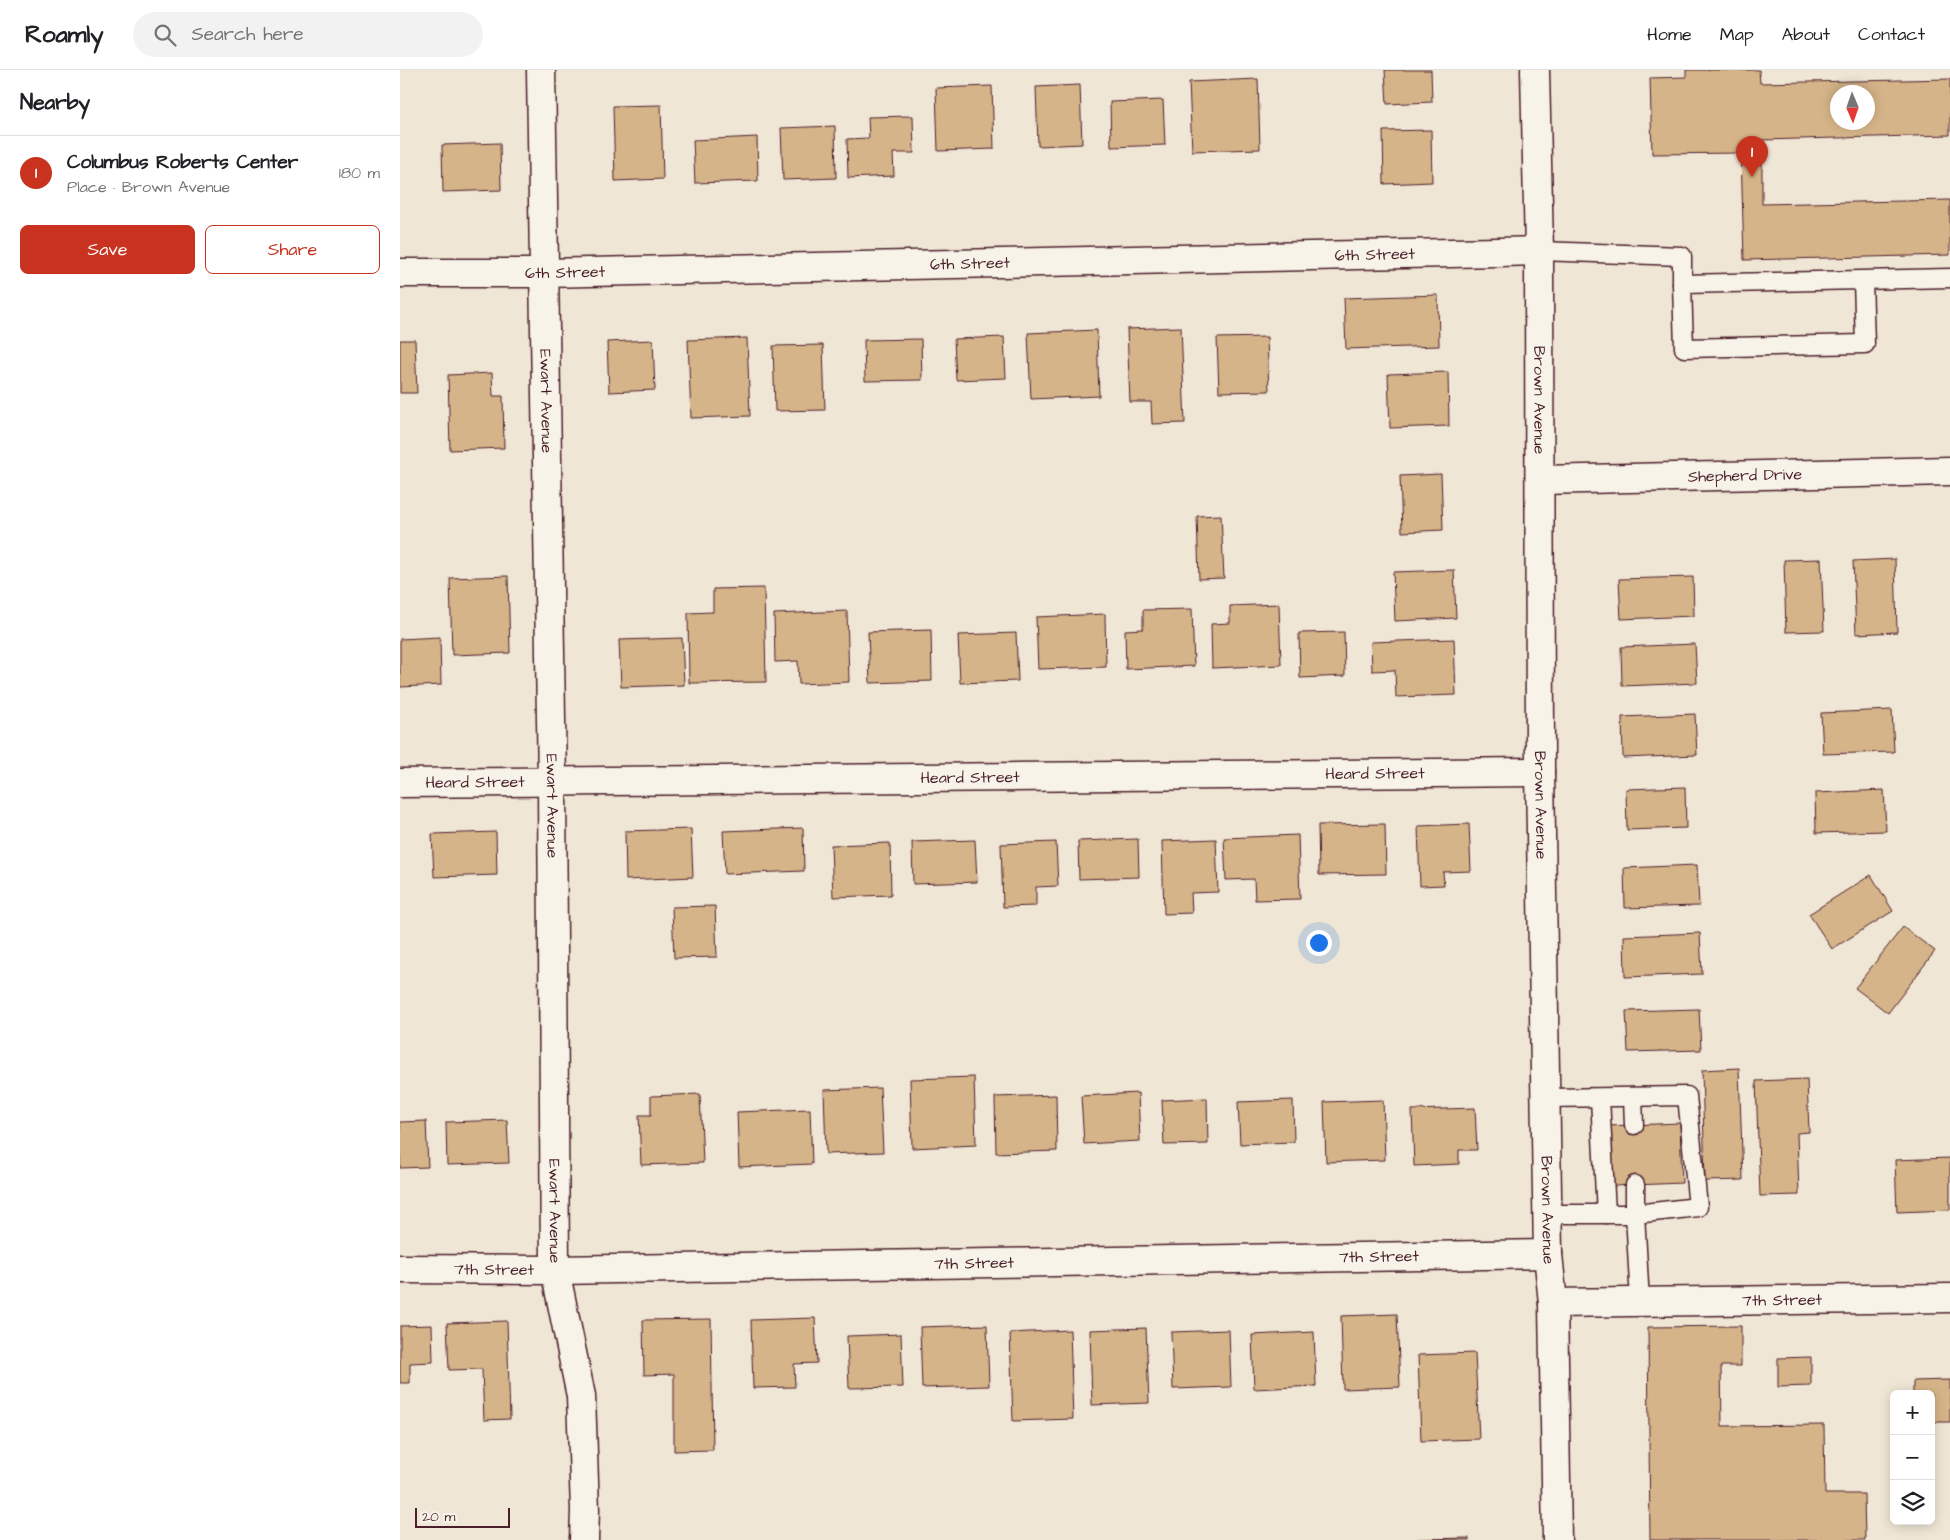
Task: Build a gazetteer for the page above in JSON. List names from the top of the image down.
{
  "streets": {
    "street": [
      "6th Street",
      "Brown Avenue",
      "Ewart Avenue",
      "Shepherd Drive",
      "Heard Street",
      "7th Street"
    ]
  },
  "crossings": [
    ["6th Street", "Brown Avenue"],
    ["6th Street", "Ewart Avenue"],
    ["Brown Avenue", "Shepherd Drive"],
    ["Brown Avenue", "Heard Street"],
    ["Brown Avenue", "7th Street"],
    ["Ewart Avenue", "Heard Street"],
    ["Ewart Avenue", "7th Street"]
  ],
  "scale_bar": "20 m",
  "north": "bottom",
  "page": {
    "header": "Roamly",
    "search": "Search here",
    "nav": [
      "Home",
      "Map",
      "About",
      "Contact"
    ],
    "heading": "Nearby",
    "list": [
      {
        "mark": "1",
        "name": "Columbus Roberts Center",
        "note": "Place · Brown Avenue",
        "value": "180 m"
      }
    ],
    "pins": "1",
    "buttons": ["Save", "Share"],
    "map_buttons": ["+", "−"],
    "scale": "20 m"
  }
}
